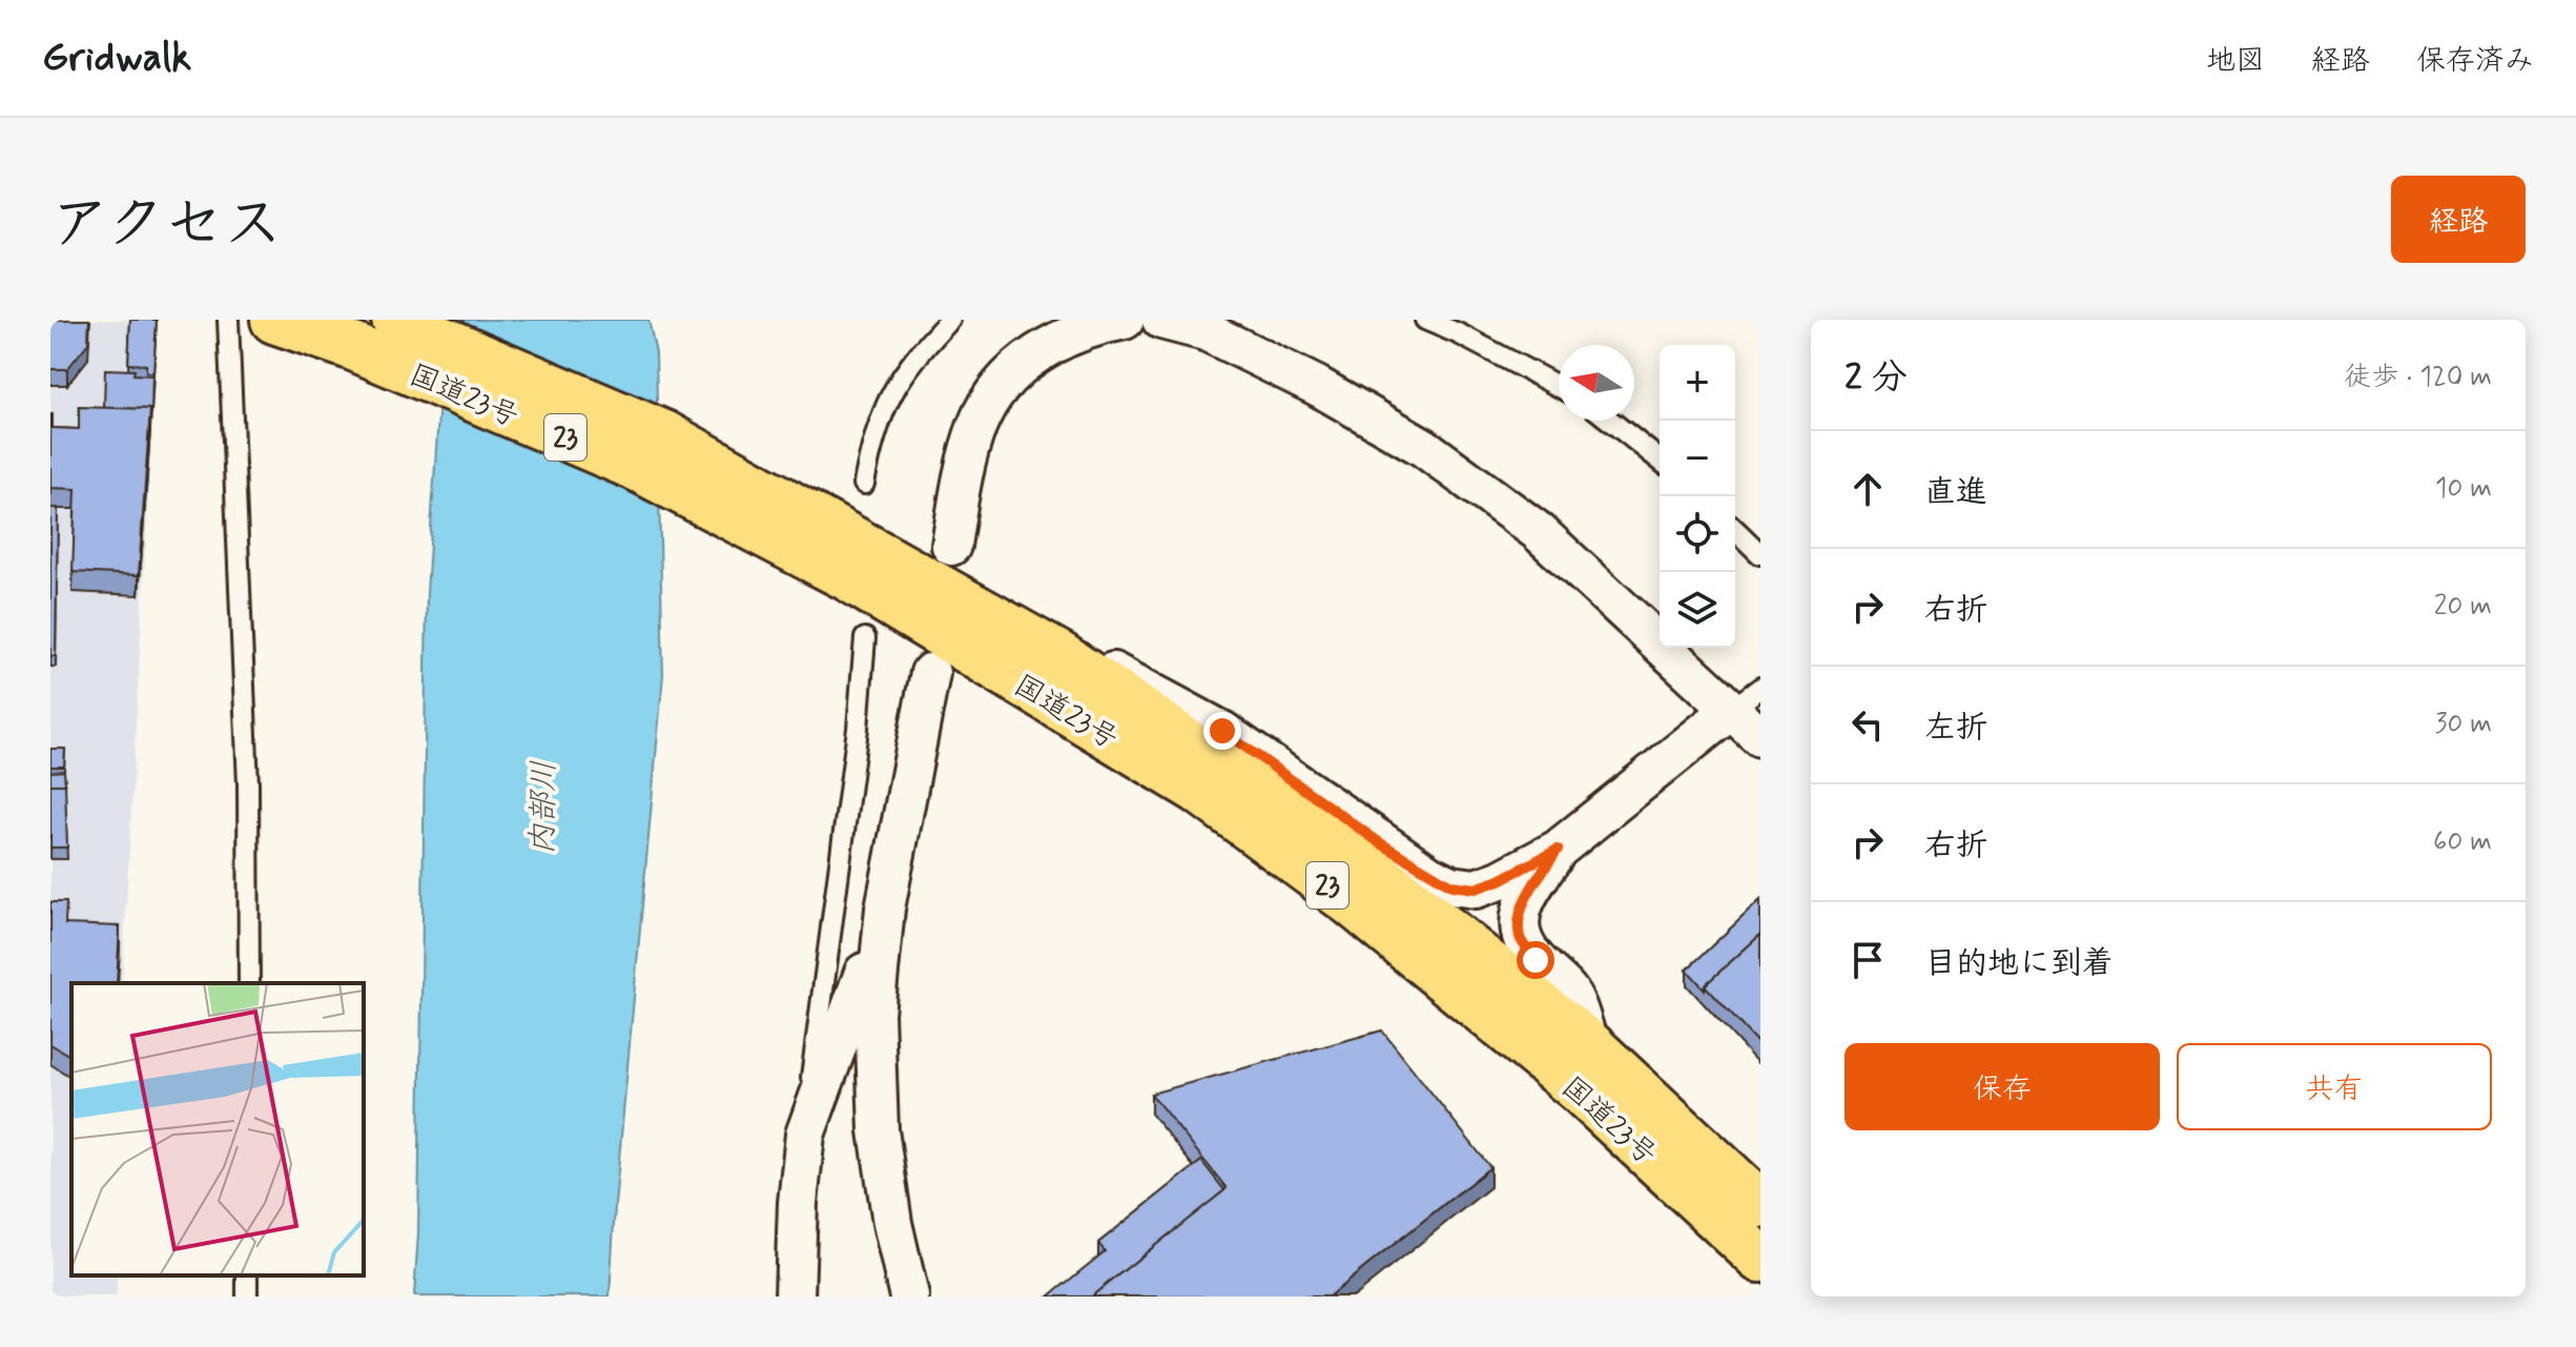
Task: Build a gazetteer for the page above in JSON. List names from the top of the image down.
{
  "streets": {
    "highway": ["国道23号", "23"]
  },
  "water": ["内部川"],
  "north": "left",
  "page": {
    "header": "Gridwalk",
    "nav": ["地図", "経路", "保存済み"],
    "title": "アクセス",
    "buttons": [
      "経路",
      ["保存", "共有"]
    ],
    "heading": ["2 分", "徒歩 · 120 m"],
    "map_buttons": ["+", "−"],
    "list": [
      ["直進", "10 m"],
      ["右折", "20 m"],
      ["左折", "30 m"],
      ["右折", "60 m"],
      "目的地に到着"
    ]
  }
}
